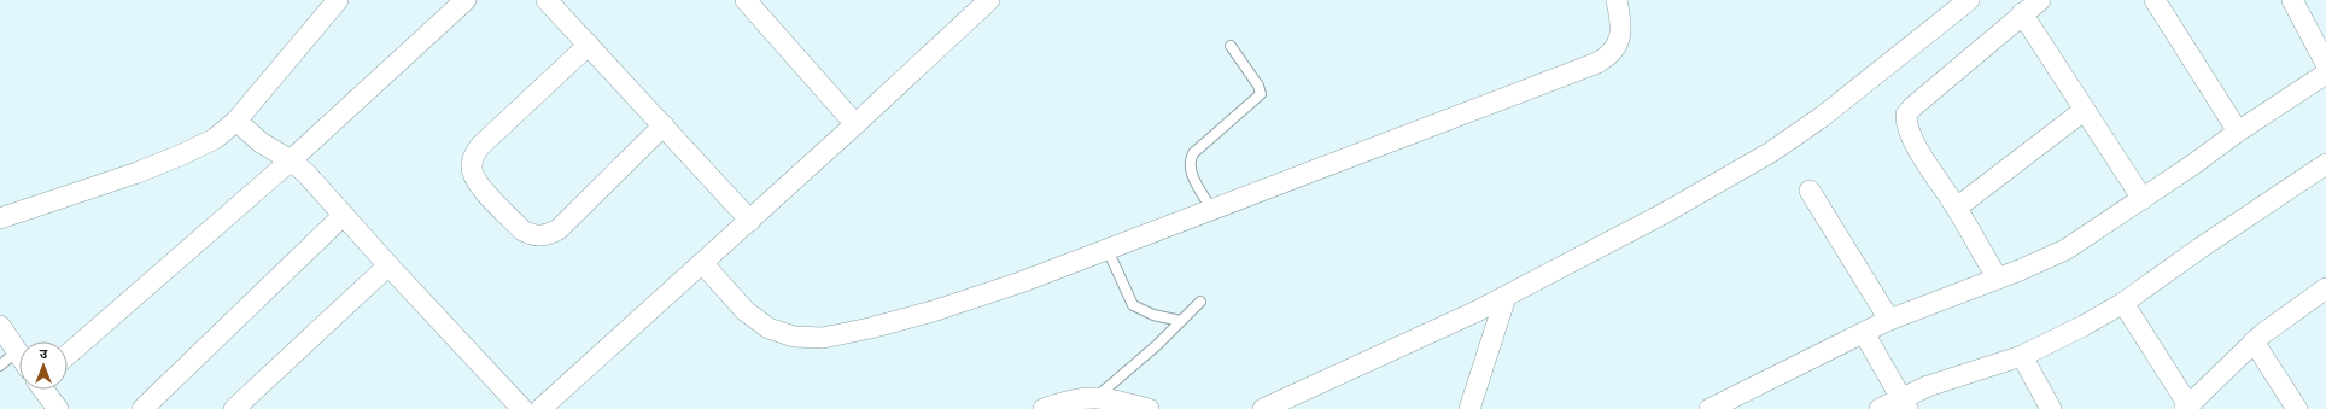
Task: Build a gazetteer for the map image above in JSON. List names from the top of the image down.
{
  "north": "top"
}
